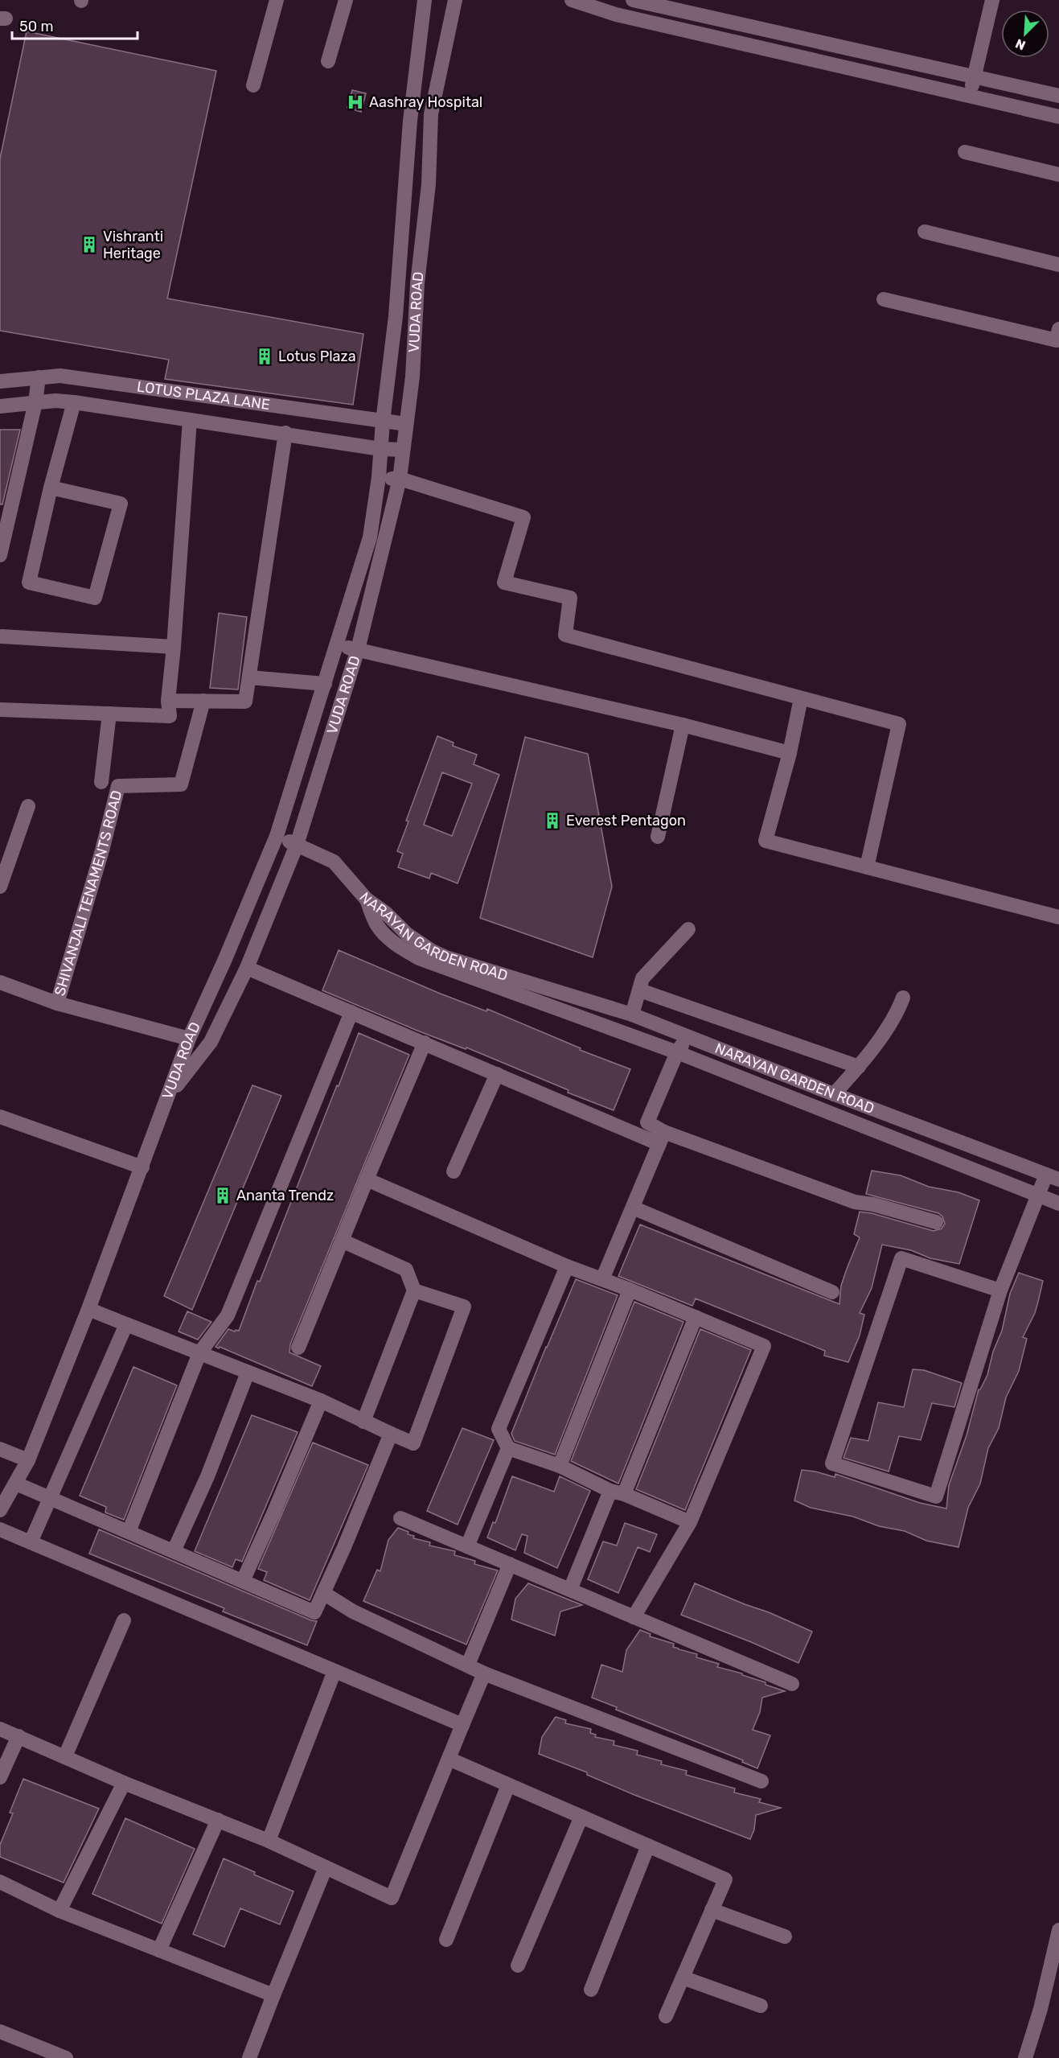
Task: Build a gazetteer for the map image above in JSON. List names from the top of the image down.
{
  "streets": {
    "street": [
      "VUDA ROAD",
      "LOTUS PLAZA LANE",
      "SHIVANJALI TENAMENTS ROAD",
      "NARAYAN GARDEN ROAD"
    ]
  },
  "crossings": [
    ["VUDA ROAD", "LOTUS PLAZA LANE"]
  ],
  "places": {
    "hospital": ["Aashray Hospital"],
    "building": [
      "Vishranti Heritage",
      "Lotus Plaza",
      "Everest Pentagon",
      "Ananta Trendz"
    ]
  },
  "scale_bar": "50 m",
  "north": "bottom left"
}
